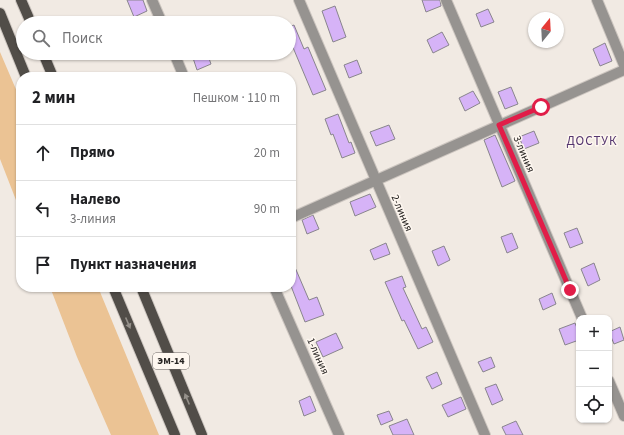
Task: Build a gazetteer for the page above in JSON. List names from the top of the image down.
{
  "streets": {
    "main road": ["ЭМ-14"],
    "street": ["3-линия", "2-линия", "1-линия"]
  },
  "districts": ["ДОСТУК"],
  "north": "top",
  "page": {
    "search": "Поиск",
    "heading": ["2 мин", "Пешком · 110 m"],
    "list": [
      ["Прямо", "20 m"],
      ["Налево", "3-линия", "90 m"],
      "Пункт назначения"
    ],
    "map_buttons": ["+", "−"]
  }
}
